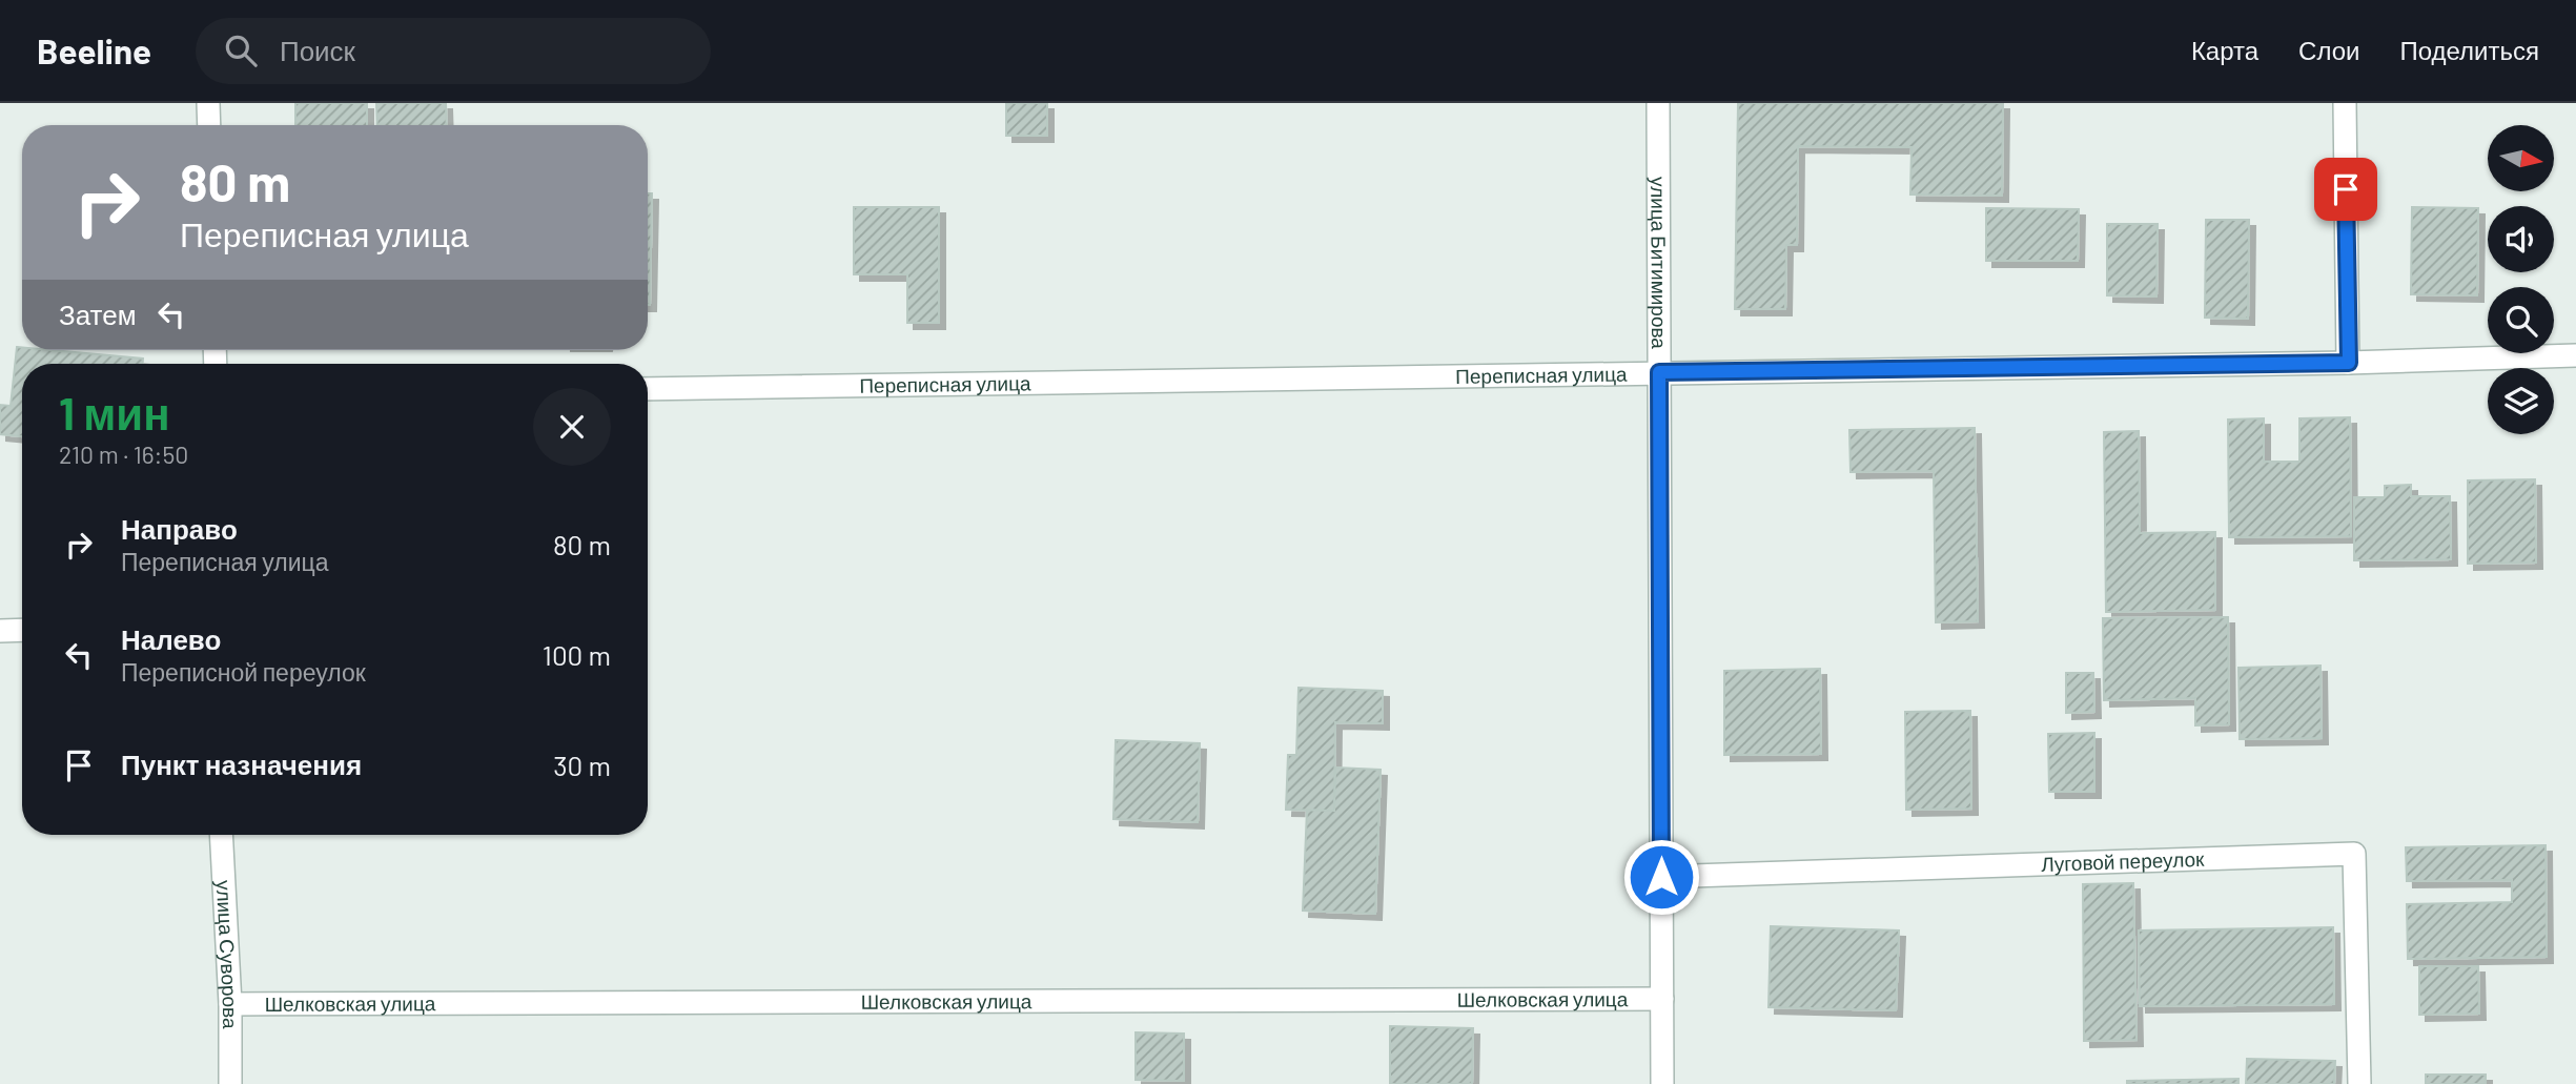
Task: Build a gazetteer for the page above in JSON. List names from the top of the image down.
{
  "streets": {
    "street": [
      "улица Битимирова",
      "Переписная улица",
      "Луговой переулок",
      "улица Суворова",
      "Шелковская улица"
    ]
  },
  "crossings": [
    ["улица Битимирова", "Переписная улица"],
    ["улица Битимирова", "Луговой переулок"],
    ["улица Битимирова", "Шелковская улица"],
    ["улица Суворова", "Шелковская улица"]
  ],
  "north": "right",
  "page": {
    "header": "Beeline",
    "search": "Поиск",
    "nav": ["Карта", "Слои", "Поделиться"],
    "turn": ["80 m", "Переписная улица"],
    "then": "Затем",
    "heading": ["1 мин", "210 m · 16:50"],
    "list": [
      {
        "name": "Направо",
        "note": "Переписная улица",
        "value": "80 m"
      },
      {
        "name": "Налево",
        "note": "Переписной переулок",
        "value": "100 m"
      },
      {
        "name": "Пункт назначения",
        "value": "30 m"
      }
    ]
  }
}
